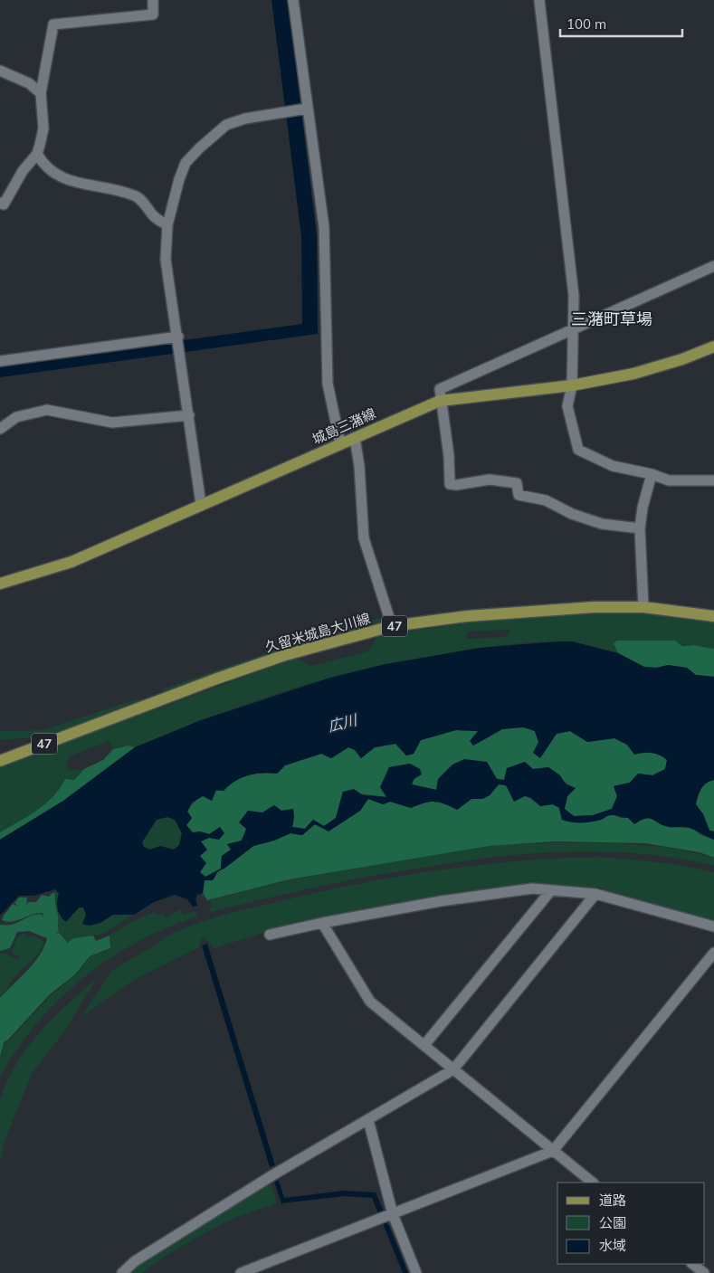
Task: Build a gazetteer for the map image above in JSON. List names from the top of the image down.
{
  "streets": {
    "main road": ["城島三潴線", "47", "久留米城島大川線"]
  },
  "districts": ["三潴町草場"],
  "water": ["広川"],
  "legend": ["道路", "公園", "水域"],
  "scale_bar": "100 m"
}
